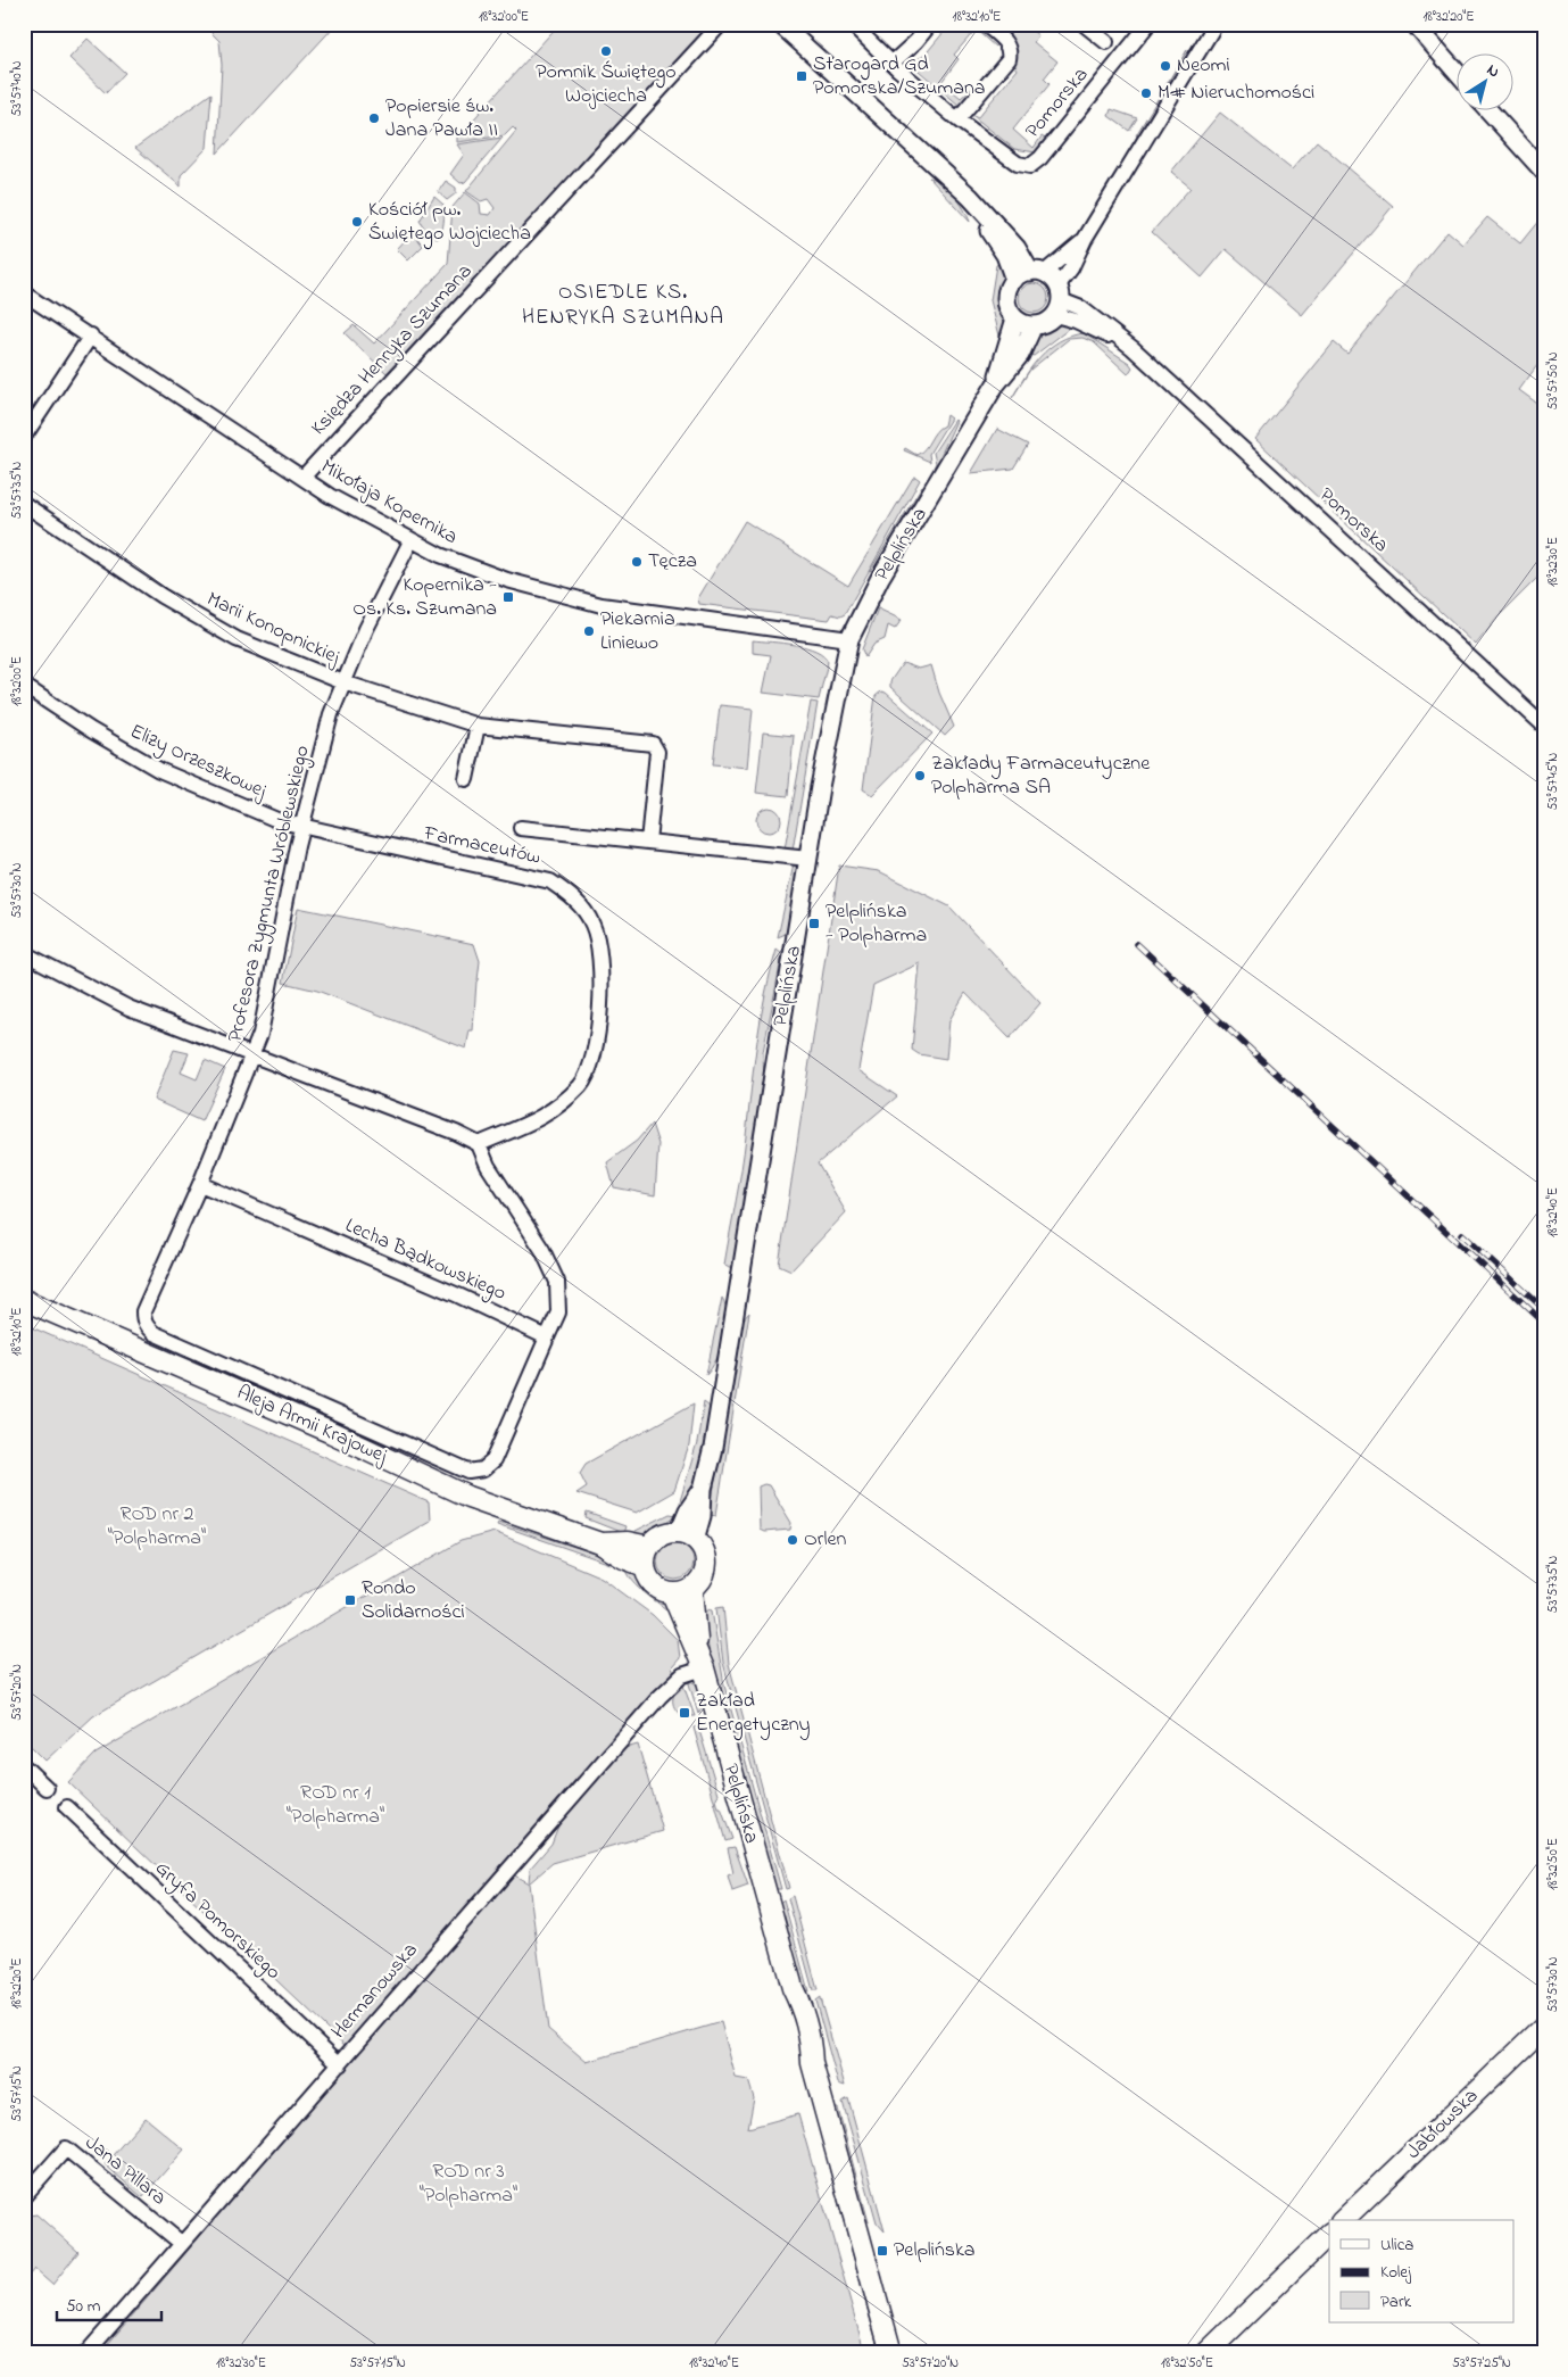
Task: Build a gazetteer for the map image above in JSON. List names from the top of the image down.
{
  "streets": {
    "main road": ["Pelplińska", "Aleja Armii Krajowej", "Jabłowska"],
    "street": [
      "Pomorska",
      "Księdza Henryka Szumana",
      "Mikołaja Kopernika",
      "Marii Konopnickiej",
      "Elizy Orzeszkowej",
      "Farmaceutów",
      "Profesora Zygmunta Wróblewskiego",
      "Lecha Bądkowskiego",
      "Gryfa Pomorskiego",
      "Hermanowska",
      "Jana Pillara"
    ]
  },
  "crossings": [
    ["Pomorska", "Pelplińska"],
    ["Księdza Henryka Szumana", "Mikołaja Kopernika"],
    ["Mikołaja Kopernika", "Pelplińska"],
    ["Mikołaja Kopernika", "Profesora Zygmunta Wróblewskiego"],
    ["Pelplińska", "Aleja Armii Krajowej"],
    ["Pelplińska", "Hermanowska"],
    ["Marii Konopnickiej", "Profesora Zygmunta Wróblewskiego"],
    ["Elizy Orzeszkowej", "Farmaceutów"],
    ["Elizy Orzeszkowej", "Profesora Zygmunta Wróblewskiego"],
    ["Farmaceutów", "Profesora Zygmunta Wróblewskiego"],
    ["Profesora Zygmunta Wróblewskiego", "Lecha Bądkowskiego"],
    ["Profesora Zygmunta Wróblewskiego", "Aleja Armii Krajowej"],
    ["Lecha Bądkowskiego", "Aleja Armii Krajowej"],
    ["Gryfa Pomorskiego", "Hermanowska"],
    ["Hermanowska", "Jana Pillara"]
  ],
  "districts": ["OSIEDLE KS. HENRYKA SZUMANA"],
  "parks": ["ROD nr 2 \"Polpharma\"", "ROD nr 1 \"Polpharma\"", "ROD nr 3 \"Polpharma\""],
  "places": {
    "other": [
      "Pomnik Świętego Wojciecha",
      "Neomi",
      "M# Nieruchomości",
      "Popiersie św. Jana Pawła II",
      "Kościół pw. Świętego Wojciecha",
      "Tęcza",
      "Piekarnia Liniewo",
      "Zakłady Farmaceutyczne Polpharma SA",
      "Orlen"
    ],
    "transit": [
      "Starogard Gd Pomorska/Szumana",
      "Kopernika - Os. Ks. Szumana",
      "Pelplińska - Polpharma",
      "Rondo Solidarności",
      "Zakład Energetyczny",
      "Pelplińska"
    ]
  },
  "legend": ["Ulica", "Kolej", "Park"],
  "scale_bar": "50 m",
  "north": "top right",
  "coordinates": [
    "18°32'00\"E",
    "18°32'10\"E",
    "18°32'20\"E",
    "53°57'40\"N",
    "53°57'50\"N",
    "53°57'35\"N",
    "18°32'30\"E",
    "53°57'45\"N",
    "53°57'30\"N",
    "18°32'40\"E",
    "53°57'20\"N",
    "18°32'50\"E",
    "53°57'15\"N",
    "53°57'25\"N"
  ]
}
